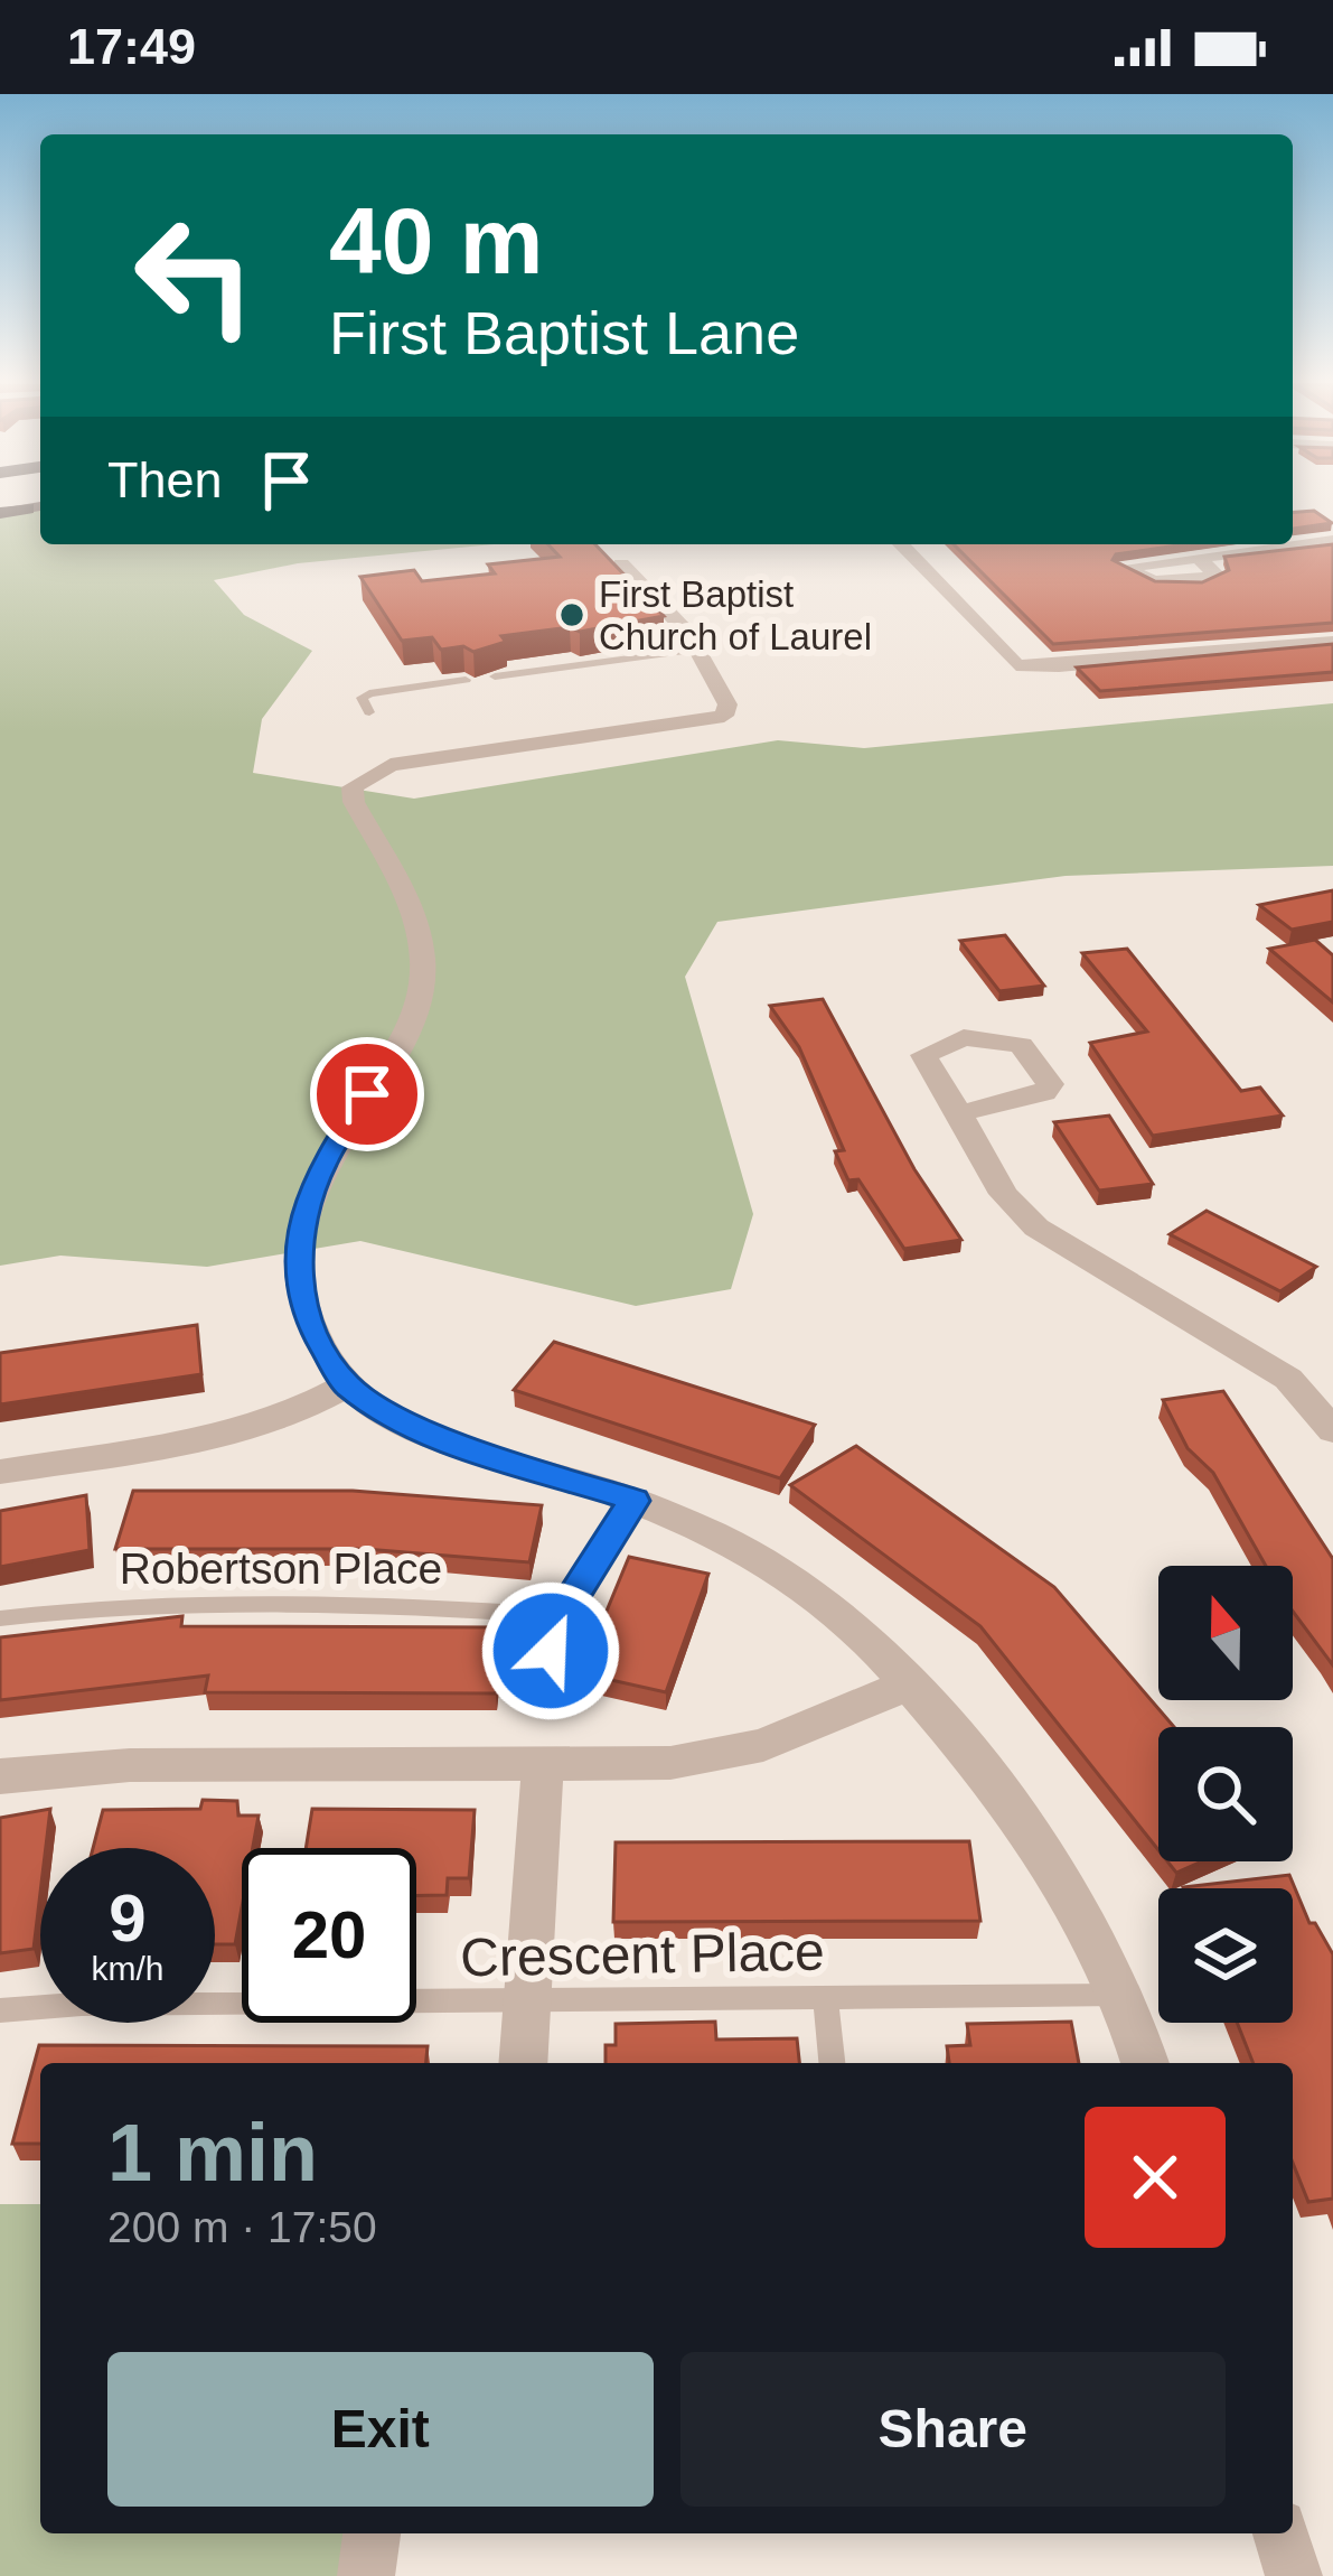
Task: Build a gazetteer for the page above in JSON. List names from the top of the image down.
{
  "streets": {
    "lane": ["Robertson Place", "Crescent Place"]
  },
  "places": ["First Baptist Church of Laurel"],
  "north": "top",
  "page": {
    "status": "17:49",
    "turn": ["40 m", "First Baptist Lane"],
    "then": "Then",
    "speed": "9 km/h",
    "limit": "20",
    "heading": ["1 min", "200 m · 17:50"],
    "buttons": ["Exit", "Share"]
  }
}
